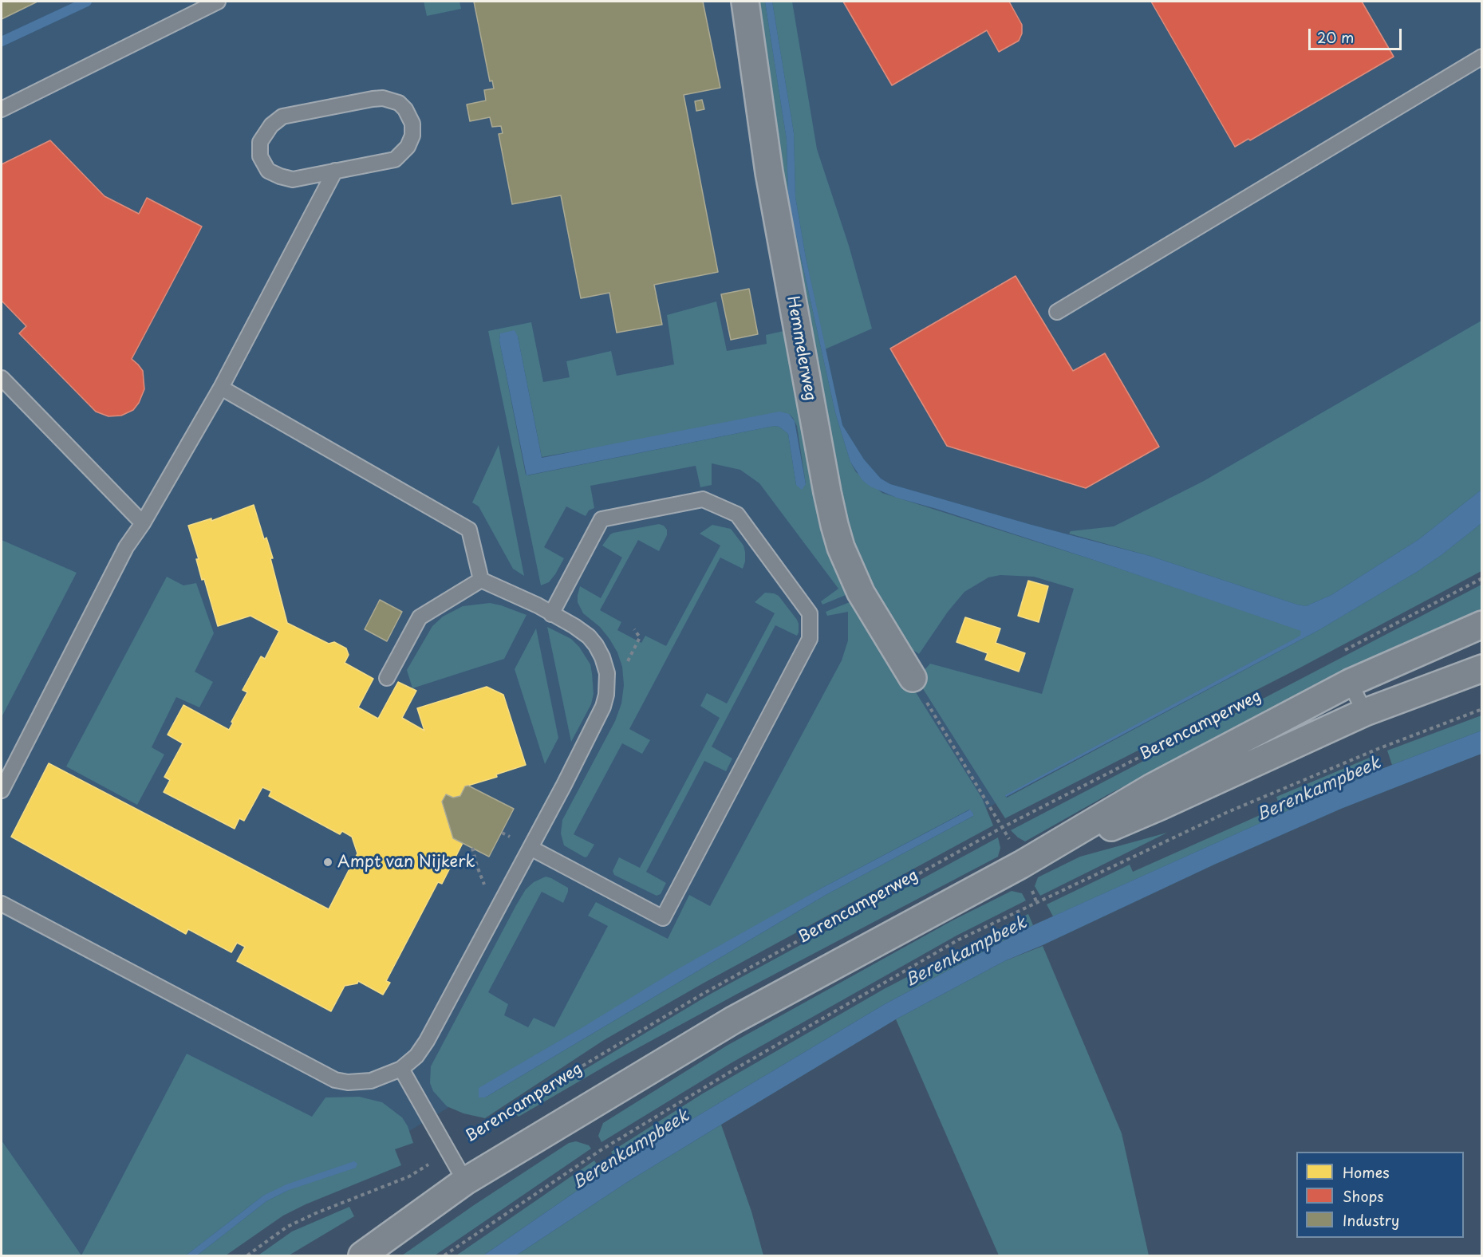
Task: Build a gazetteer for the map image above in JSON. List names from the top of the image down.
{
  "streets": {
    "main road": ["Hemmelerweg", "Berencamperweg"]
  },
  "water": ["Berenkampbeek"],
  "places": ["Ampt van Nijkerk"],
  "legend": ["Homes", "Shops", "Industry"],
  "scale_bar": "20 m"
}
